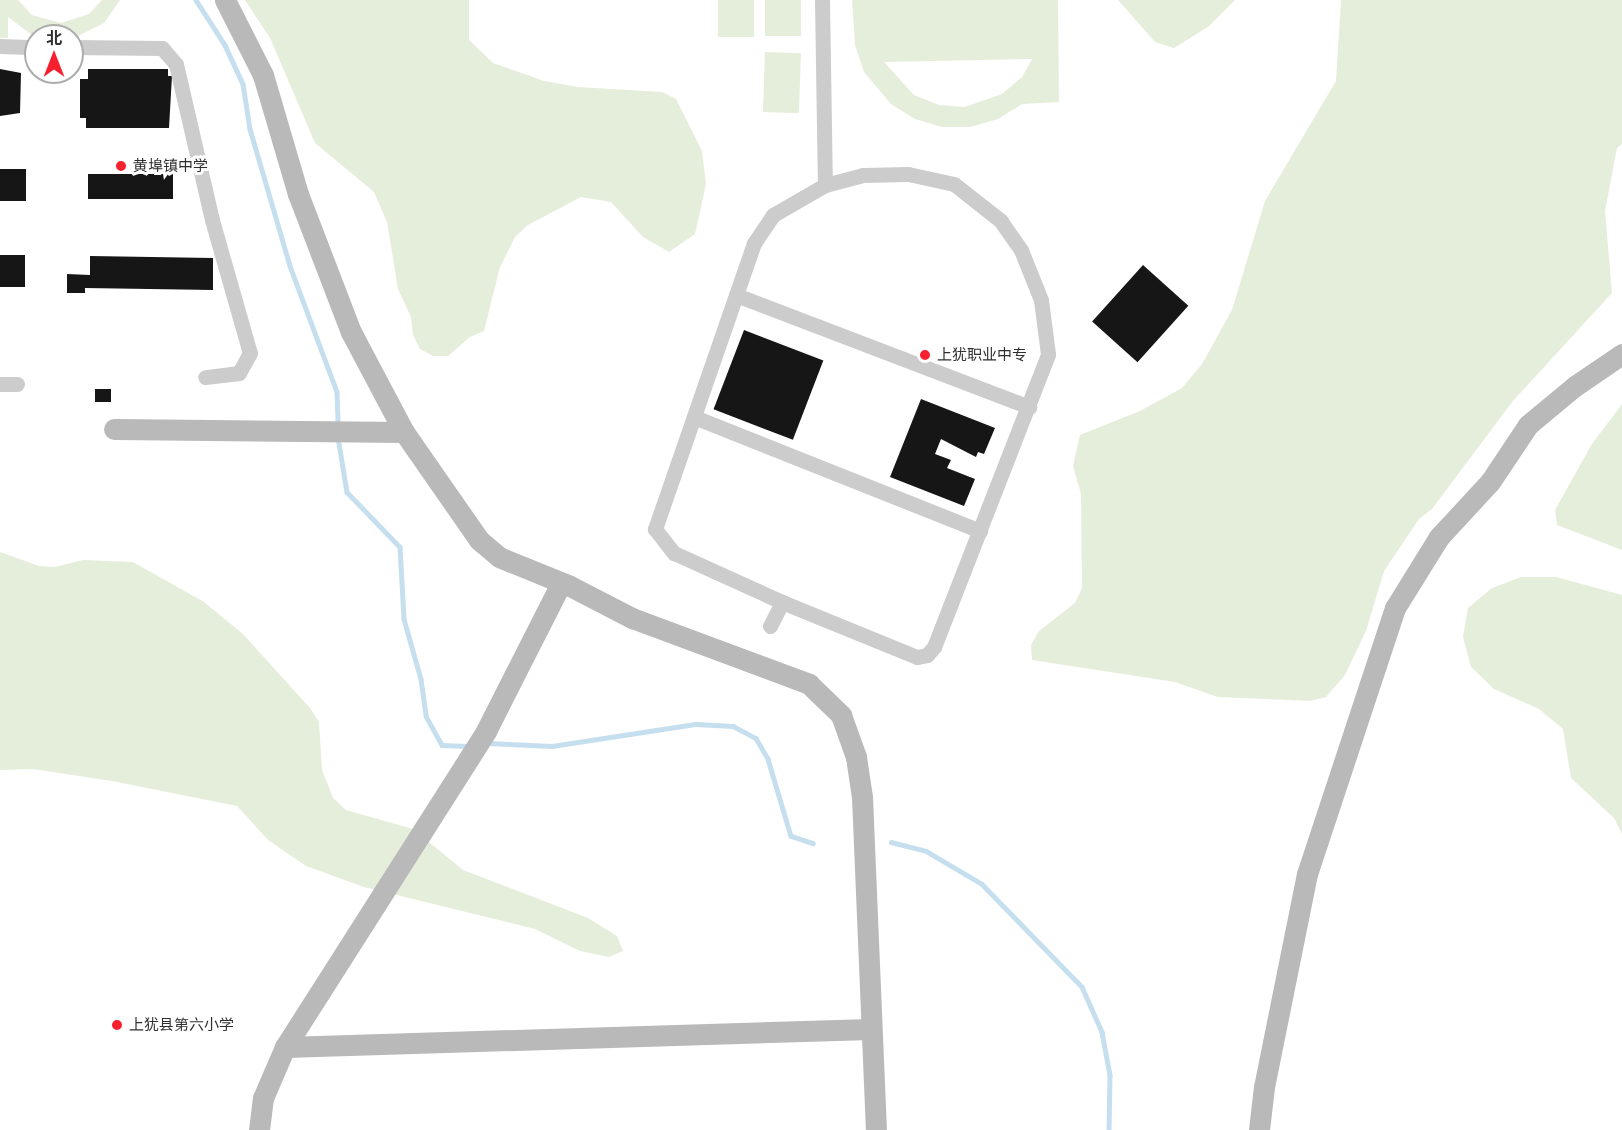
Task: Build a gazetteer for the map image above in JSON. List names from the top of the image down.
{
  "places": ["黄埠镇中学", "上犹职业中专", "上犹县第六小学"],
  "north": "top"
}
